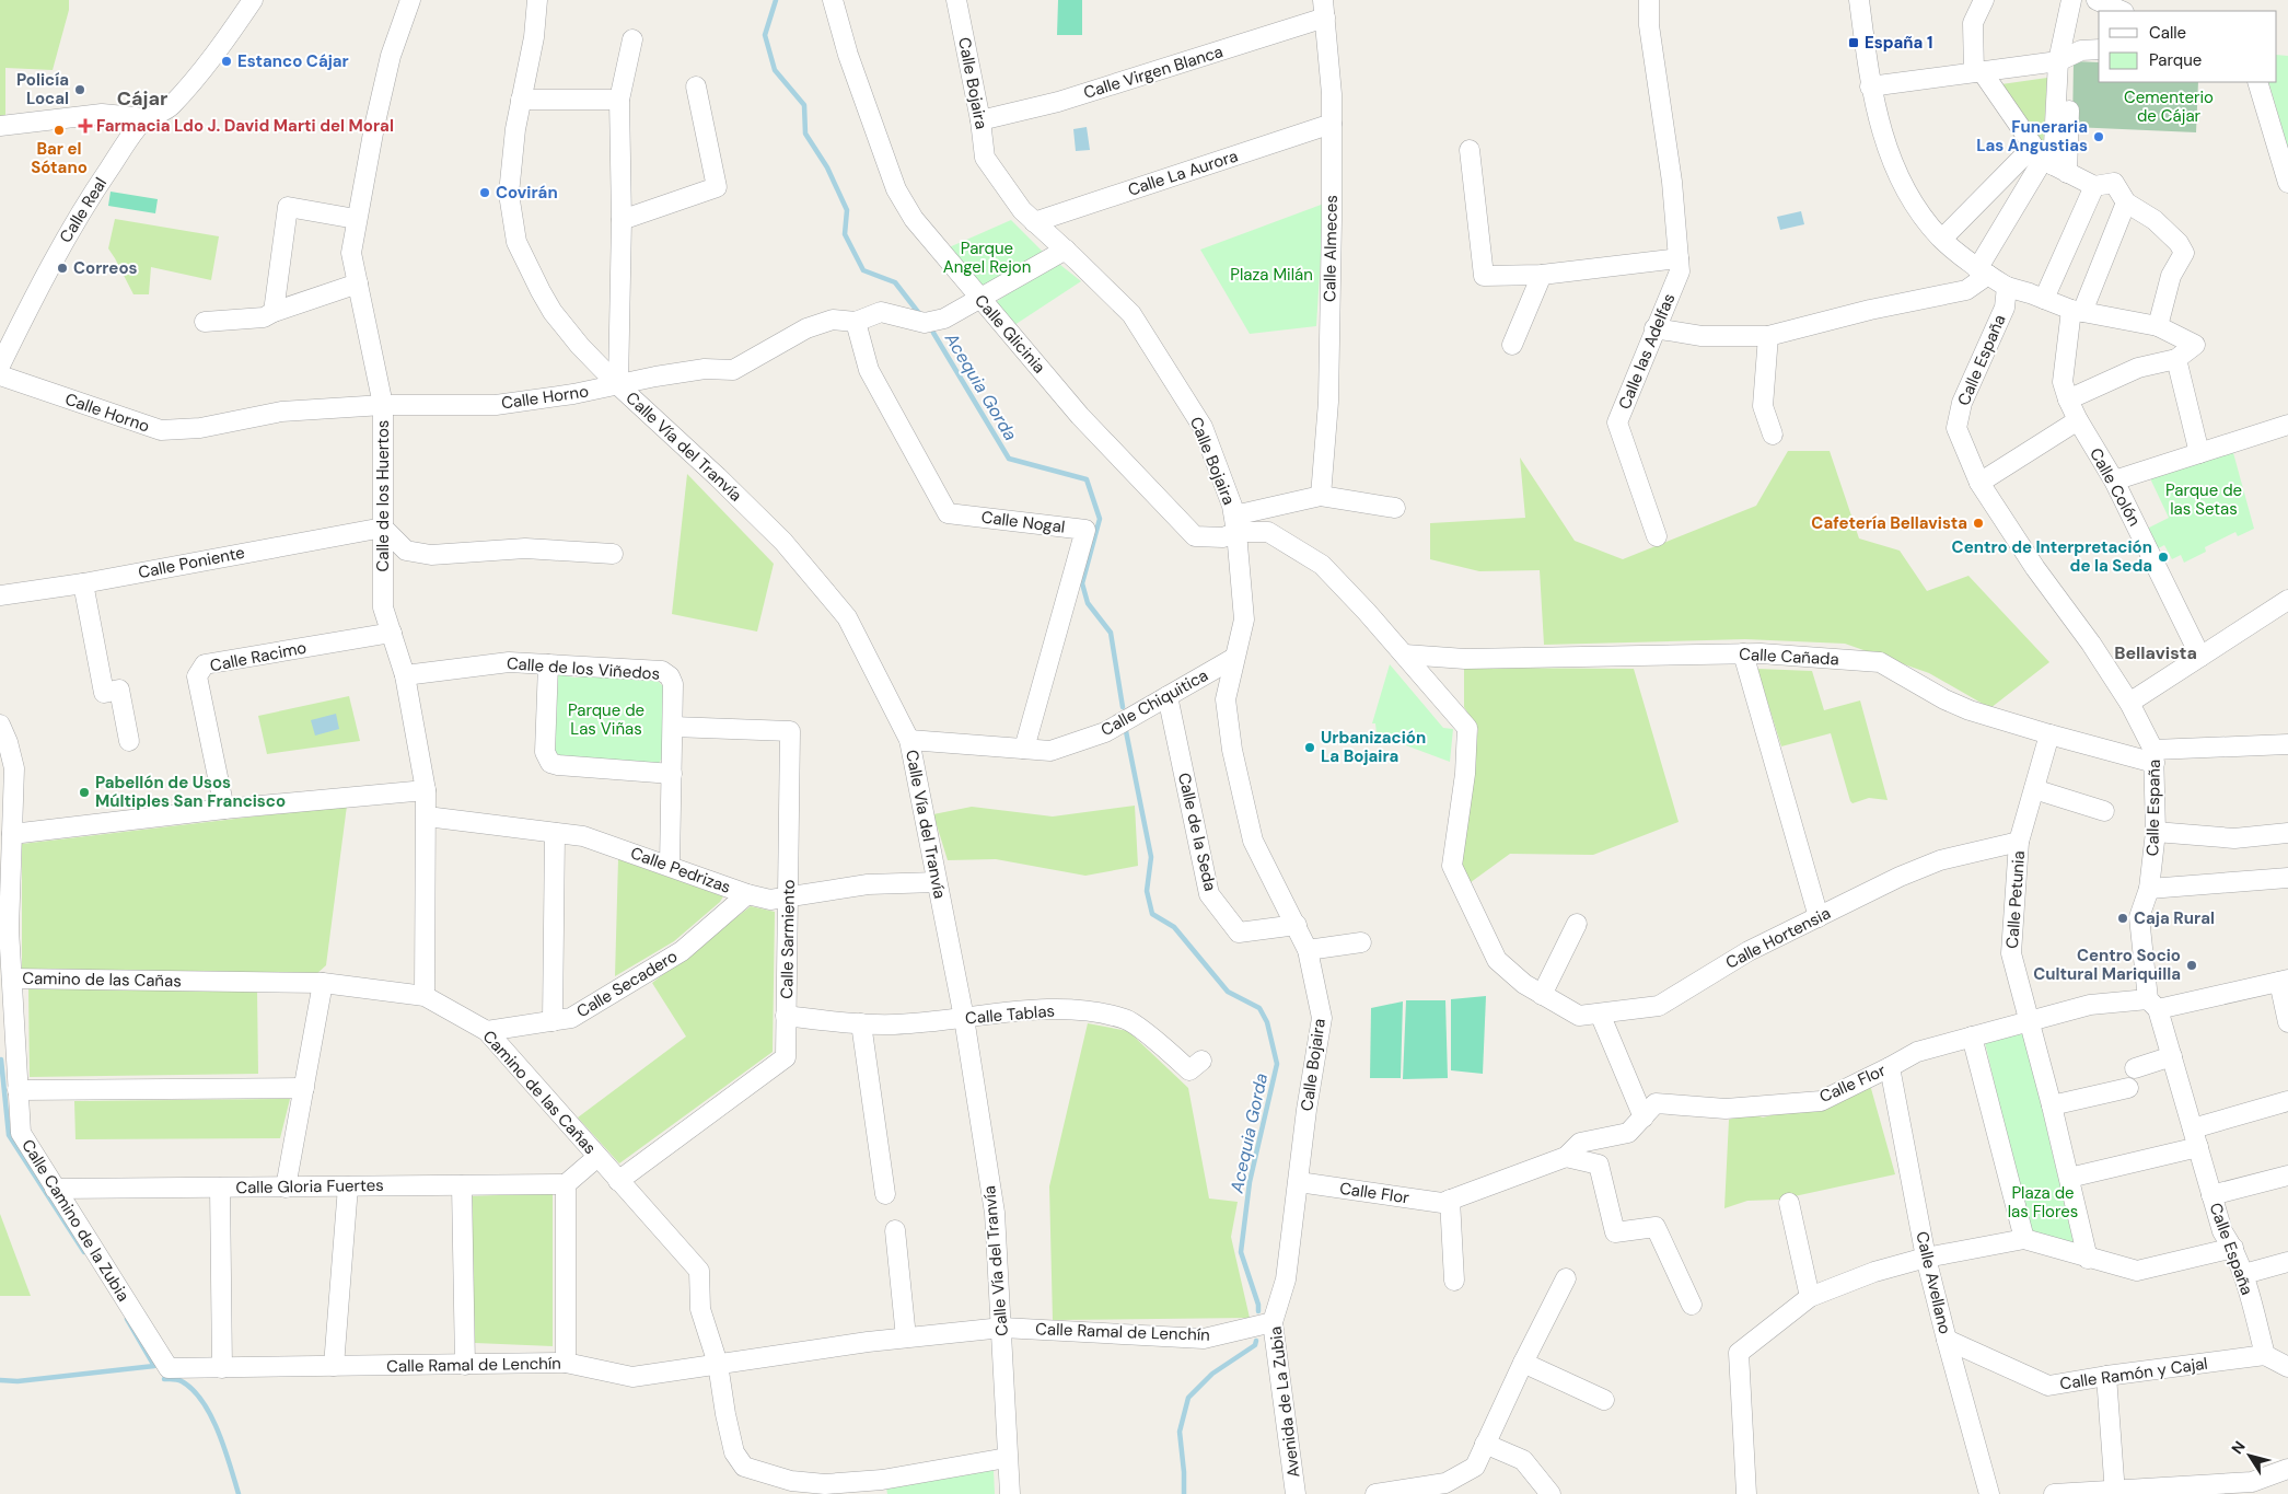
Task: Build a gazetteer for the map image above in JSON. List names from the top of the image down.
{
  "streets": {
    "street": [
      "Calle Virgen Blanca",
      "Calle Bojaira",
      "Calle La Aurora",
      "Calle Real",
      "Calle Almeces",
      "Calle Glicinia",
      "Calle las Adelfas",
      "Calle España",
      "Calle Horno",
      "Calle Vía del Tranvía",
      "Calle Colón",
      "Calle de los Huertos",
      "Calle Nogal",
      "Calle Poniente",
      "Calle Racimo",
      "Calle Cañada",
      "Calle de los Viñedos",
      "Calle Chiquitica",
      "Calle de la Seda",
      "Calle Pedrizas",
      "Calle Petunia",
      "Calle Hortensia",
      "Calle Sarmiento",
      "Camino de las Cañas",
      "Calle Secadero",
      "Calle Tablas",
      "Calle Flor",
      "Calle Gloria Fuertes",
      "Calle Camino de la Zubia",
      "Calle Avellano",
      "Calle Ramal de Lenchín",
      "Calle Ramón y Cajal",
      "Avenida de La Zubia"
    ]
  },
  "crossings": [
    ["Calle Virgen Blanca", "Calle Bojaira"],
    ["Calle Virgen Blanca", "Calle Almeces"],
    ["Calle Bojaira", "Calle La Aurora"],
    ["Calle Bojaira", "Calle Glicinia"],
    ["Calle Bojaira", "Calle Horno"],
    ["Calle Bojaira", "Calle Chiquitica"],
    ["Calle Bojaira", "Calle de la Seda"],
    ["Calle Bojaira", "Calle Hortensia"],
    ["Calle Bojaira", "Calle Flor"],
    ["Calle Bojaira", "Avenida de La Zubia"],
    ["Calle La Aurora", "Calle Almeces"],
    ["Calle Glicinia", "Calle Horno"],
    ["Calle Glicinia", "Calle Hortensia"],
    ["Calle España", "Calle Cañada"],
    ["Calle España", "Calle Flor"],
    ["Calle España", "Calle Ramón y Cajal"],
    ["Calle Horno", "Calle Vía del Tranvía"],
    ["Calle Horno", "Calle de los Huertos"],
    ["Calle Horno", "Calle Nogal"],
    ["Calle Vía del Tranvía", "Calle Chiquitica"],
    ["Calle Vía del Tranvía", "Calle Pedrizas"],
    ["Calle Vía del Tranvía", "Camino de las Cañas"],
    ["Calle Vía del Tranvía", "Calle Tablas"],
    ["Calle Vía del Tranvía", "Calle Ramal de Lenchín"],
    ["Calle de los Huertos", "Calle Poniente"],
    ["Calle de los Huertos", "Calle Racimo"],
    ["Calle de los Huertos", "Calle de los Viñedos"],
    ["Calle de los Huertos", "Calle Pedrizas"],
    ["Calle de los Huertos", "Camino de las Cañas"],
    ["Calle Nogal", "Calle Chiquitica"],
    ["Calle Cañada", "Calle Petunia"],
    ["Calle Cañada", "Calle Hortensia"],
    ["Calle de los Viñedos", "Calle Pedrizas"],
    ["Calle de los Viñedos", "Calle Sarmiento"],
    ["Calle Chiquitica", "Calle de la Seda"],
    ["Calle Pedrizas", "Calle Sarmiento"],
    ["Calle Pedrizas", "Calle Secadero"],
    ["Calle Petunia", "Calle Hortensia"],
    ["Calle Petunia", "Calle Flor"],
    ["Calle Sarmiento", "Camino de las Cañas"],
    ["Calle Sarmiento", "Calle Tablas"],
    ["Camino de las Cañas", "Calle Secadero"],
    ["Camino de las Cañas", "Calle Camino de la Zubia"],
    ["Camino de las Cañas", "Calle Ramal de Lenchín"],
    ["Calle Flor", "Calle Avellano"],
    ["Calle Flor", "Avenida de La Zubia"],
    ["Calle Gloria Fuertes", "Calle Camino de la Zubia"],
    ["Calle Camino de la Zubia", "Calle Ramal de Lenchín"],
    ["Calle Avellano", "Calle Ramón y Cajal"],
    ["Calle Ramal de Lenchín", "Avenida de La Zubia"]
  ],
  "districts": ["Cájar", "Bellavista"],
  "water": ["Acequia Gorda"],
  "parks": [
    "Cementerio de Cájar",
    "Parque Angel Rejon",
    "Plaza Milán",
    "Parque de las Setas",
    "Parque de Las Viñas",
    "Plaza de las Flores"
  ],
  "places": {
    "transit": ["España 1"],
    "other": [
      "Estanco Cájar",
      "Policía Local",
      "Bar el Sótano",
      "Funeraria Las Angustias",
      "Covirán",
      "Correos",
      "Cafetería Bellavista",
      "Centro de Interpretación de la Seda",
      "Urbanización La Bojaira",
      "Pabellón de Usos Múltiples San Francisco",
      "Caja Rural",
      "Centro Socio Cultural Mariquilla"
    ],
    "health": ["Farmacia Ldo J. David Marti del Moral"]
  },
  "legend": ["Calle", "Parque"],
  "north": "top left"
}
